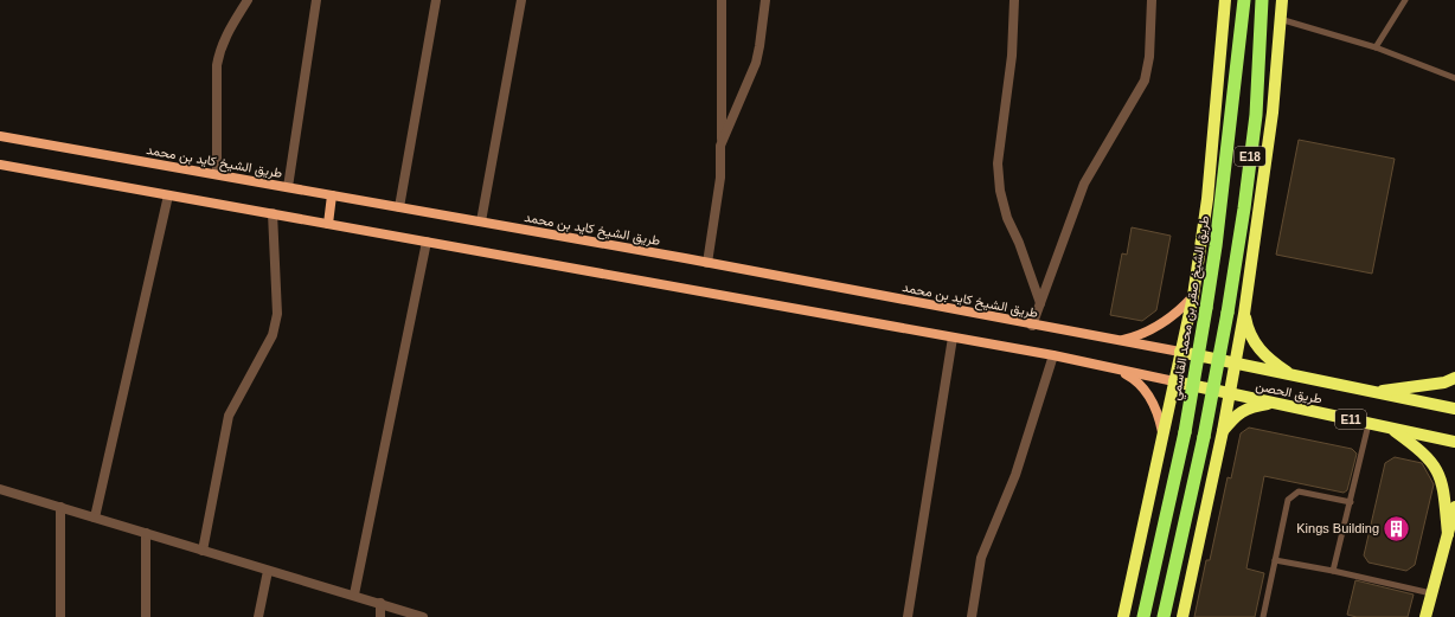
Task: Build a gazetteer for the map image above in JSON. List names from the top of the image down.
{
  "streets": {
    "highway": ["E18", "طريق الشيخ صقر بن محمد القاسمي"],
    "main road": ["طريق الشيخ كايد بن محمد", "طريق الحصن", "E11"]
  },
  "crossings": [
    ["طريق الشيخ كايد بن محمد", "طريق الحصن"]
  ],
  "places": {
    "building": ["Kings Building"]
  }
}
